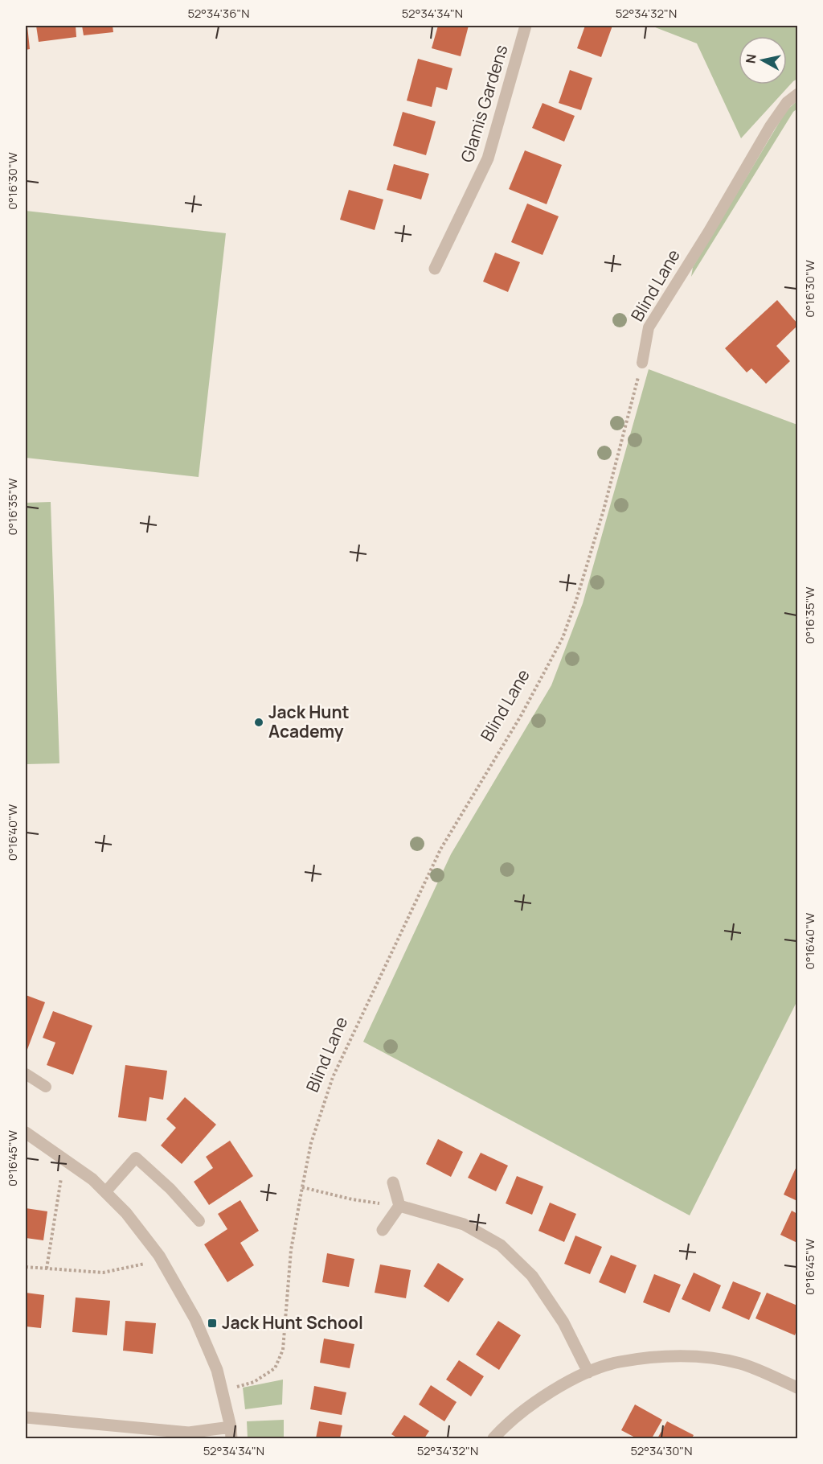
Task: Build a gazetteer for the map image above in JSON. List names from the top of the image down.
{
  "streets": {
    "street": ["Glamis Gardens"],
    "lane": ["Blind Lane"]
  },
  "places": {
    "other": ["Jack Hunt Academy"],
    "transit": ["Jack Hunt School"]
  },
  "north": "left",
  "coordinates": [
    "52°34'36\"N",
    "52°34'34\"N",
    "52°34'32\"N",
    "0°16'30\"W",
    "0°16'35\"W",
    "0°16'40\"W",
    "0°16'45\"W",
    "52°34'30\"N"
  ]
}
